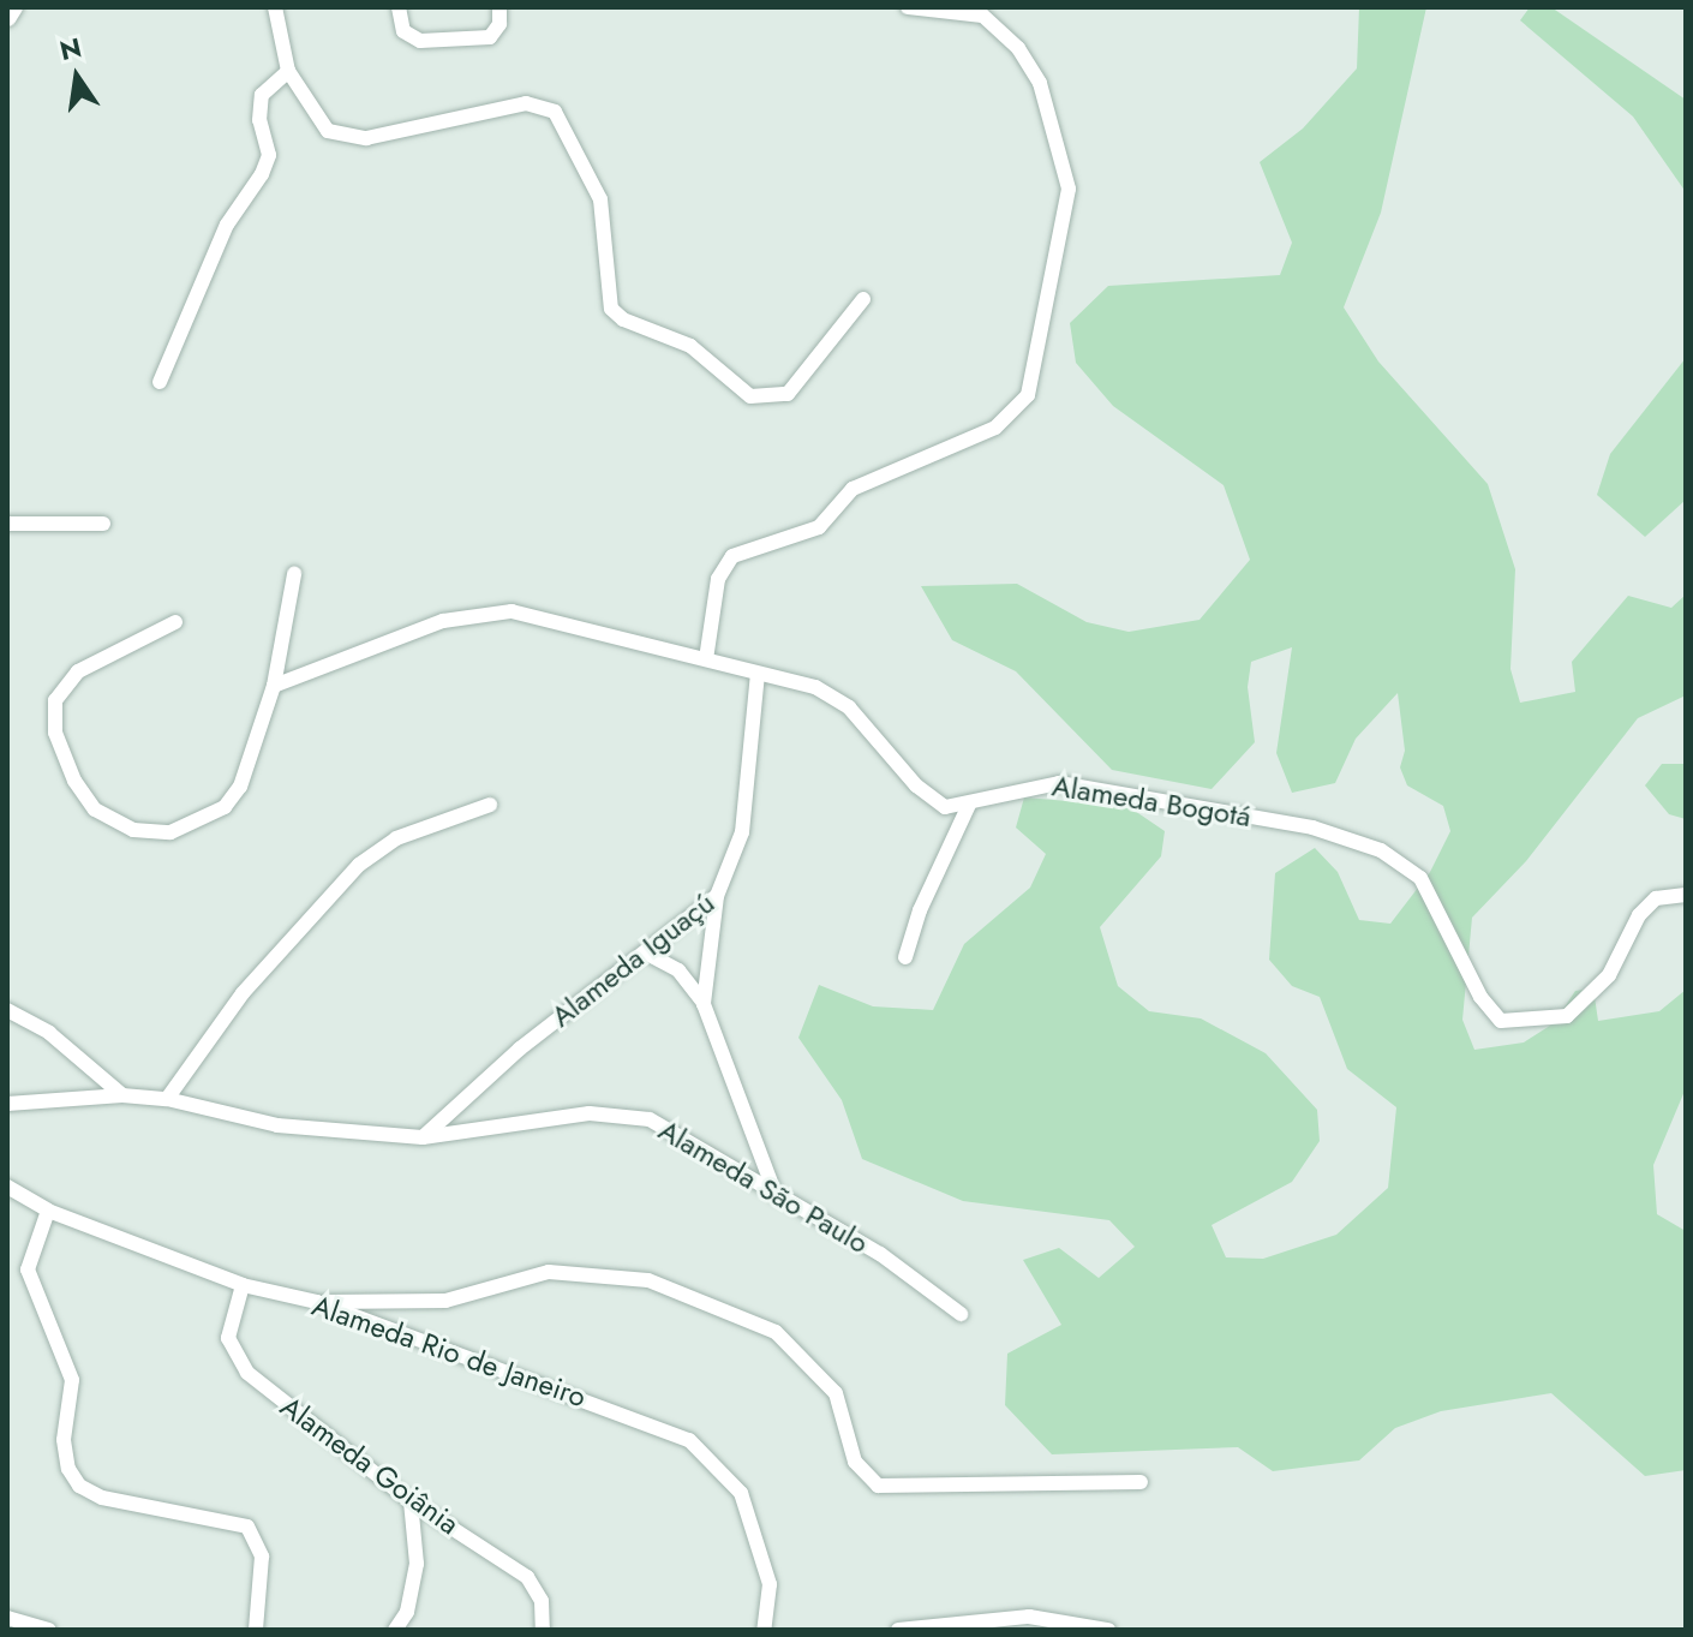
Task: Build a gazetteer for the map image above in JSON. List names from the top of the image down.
{
  "streets": {
    "street": [
      "Alameda Bogotá",
      "Alameda Iguaçú",
      "Alameda São Paulo",
      "Alameda Rio de Janeiro",
      "Alameda Goiânia"
    ]
  },
  "crossings": [
    ["Alameda Iguaçú", "Alameda São Paulo"],
    ["Alameda Rio de Janeiro", "Alameda Goiânia"]
  ],
  "north": "top"
}
